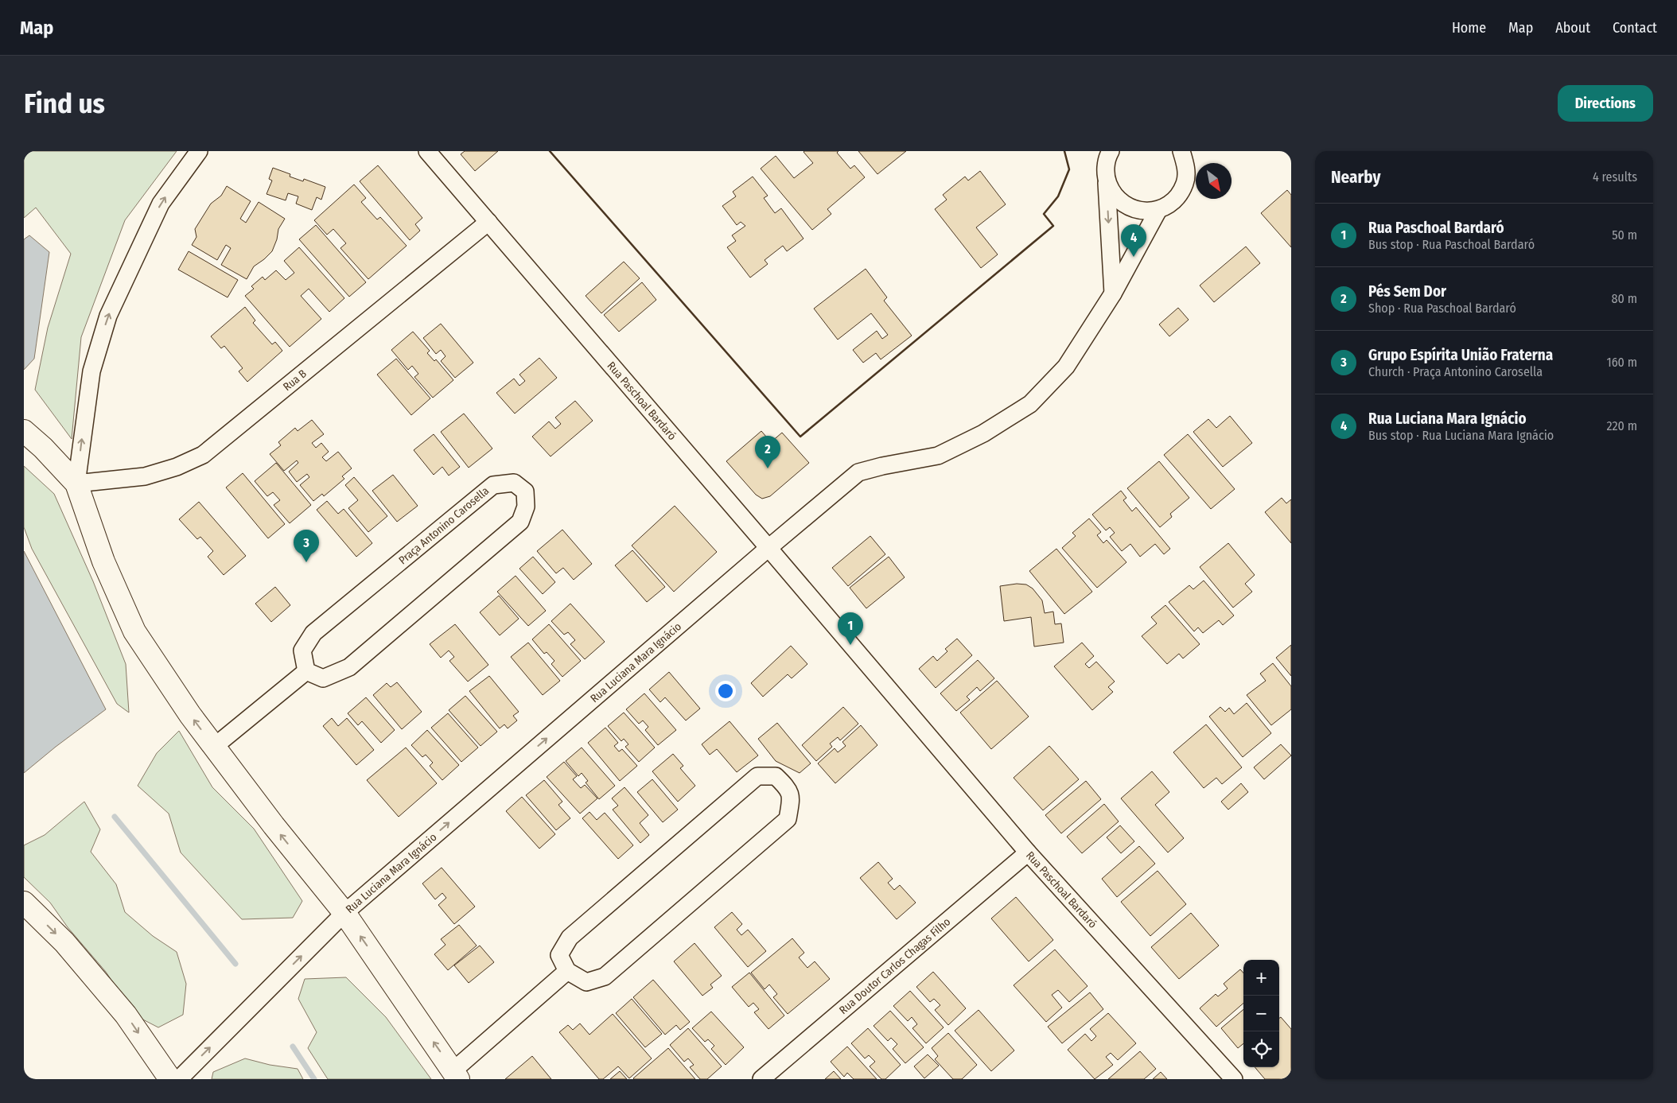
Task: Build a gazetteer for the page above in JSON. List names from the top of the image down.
{
  "streets": {
    "street": [
      "Rua B",
      "Rua Paschoal Bardaró",
      "Praça Antonino Carosella",
      "Rua Luciana Mara Ignácio",
      "Rua Doutor Carlos Chagas Filho"
    ]
  },
  "crossings": [
    ["Rua B", "Rua Paschoal Bardaró"],
    ["Rua Paschoal Bardaró", "Rua Luciana Mara Ignácio"],
    ["Rua Paschoal Bardaró", "Rua Doutor Carlos Chagas Filho"]
  ],
  "one_way": ["Rua Luciana Mara Ignácio"],
  "north": "bottom right",
  "page": {
    "header": "Map",
    "nav": [
      "Home",
      "Map",
      "About",
      "Contact"
    ],
    "buttons": "Directions",
    "title": "Find us",
    "heading": ["Nearby", "4 results"],
    "list": [
      {
        "mark": "1",
        "name": "Rua Paschoal Bardaró",
        "note": "Bus stop · Rua Paschoal Bardaró",
        "value": "50 m"
      },
      {
        "mark": "2",
        "name": "Pés Sem Dor",
        "note": "Shop · Rua Paschoal Bardaró",
        "value": "80 m"
      },
      {
        "mark": "3",
        "name": "Grupo Espírita União Fraterna",
        "note": "Church · Praça Antonino Carosella",
        "value": "160 m"
      },
      {
        "mark": "4",
        "name": "Rua Luciana Mara Ignácio",
        "note": "Bus stop · Rua Luciana Mara Ignácio",
        "value": "220 m"
      }
    ],
    "pins": [
      "4",
      "2",
      "3",
      "1"
    ],
    "map_buttons": ["+", "−"]
  }
}
